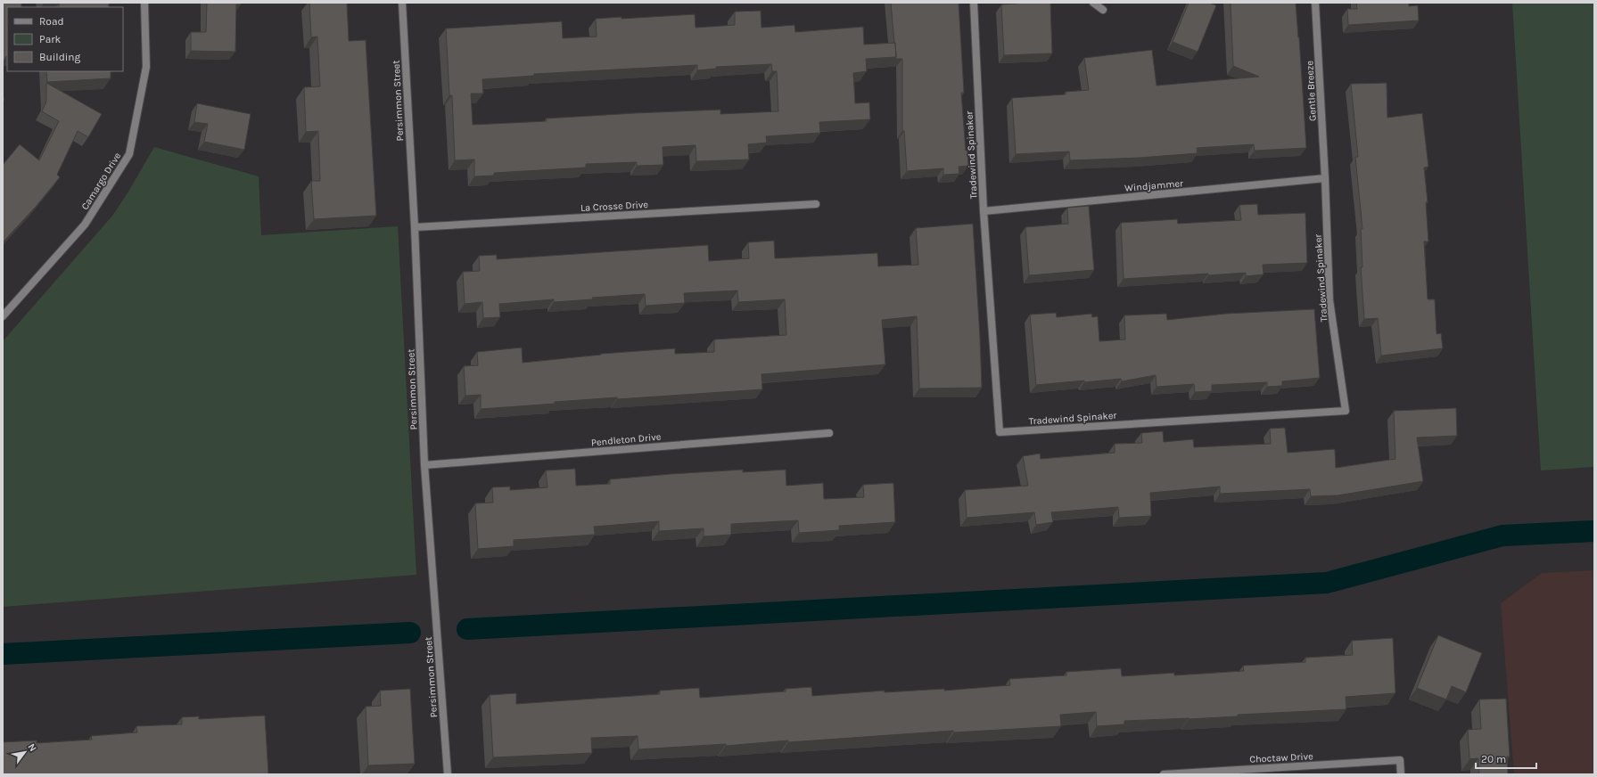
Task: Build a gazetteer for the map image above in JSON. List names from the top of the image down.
{
  "streets": {
    "street": [
      "Gentle Breeze",
      "Persimmon Street",
      "Tradewind Spinaker",
      "Camargo Drive",
      "Windjammer",
      "La Crosse Drive",
      "Pendleton Drive",
      "Choctaw Drive"
    ]
  },
  "crossings": [
    ["Gentle Breeze", "Tradewind Spinaker"],
    ["Gentle Breeze", "Windjammer"],
    ["Persimmon Street", "La Crosse Drive"],
    ["Persimmon Street", "Pendleton Drive"],
    ["Tradewind Spinaker", "Windjammer"]
  ],
  "legend": ["Road", "Park", "Building"],
  "scale_bar": "20 m",
  "north": "top right"
}
